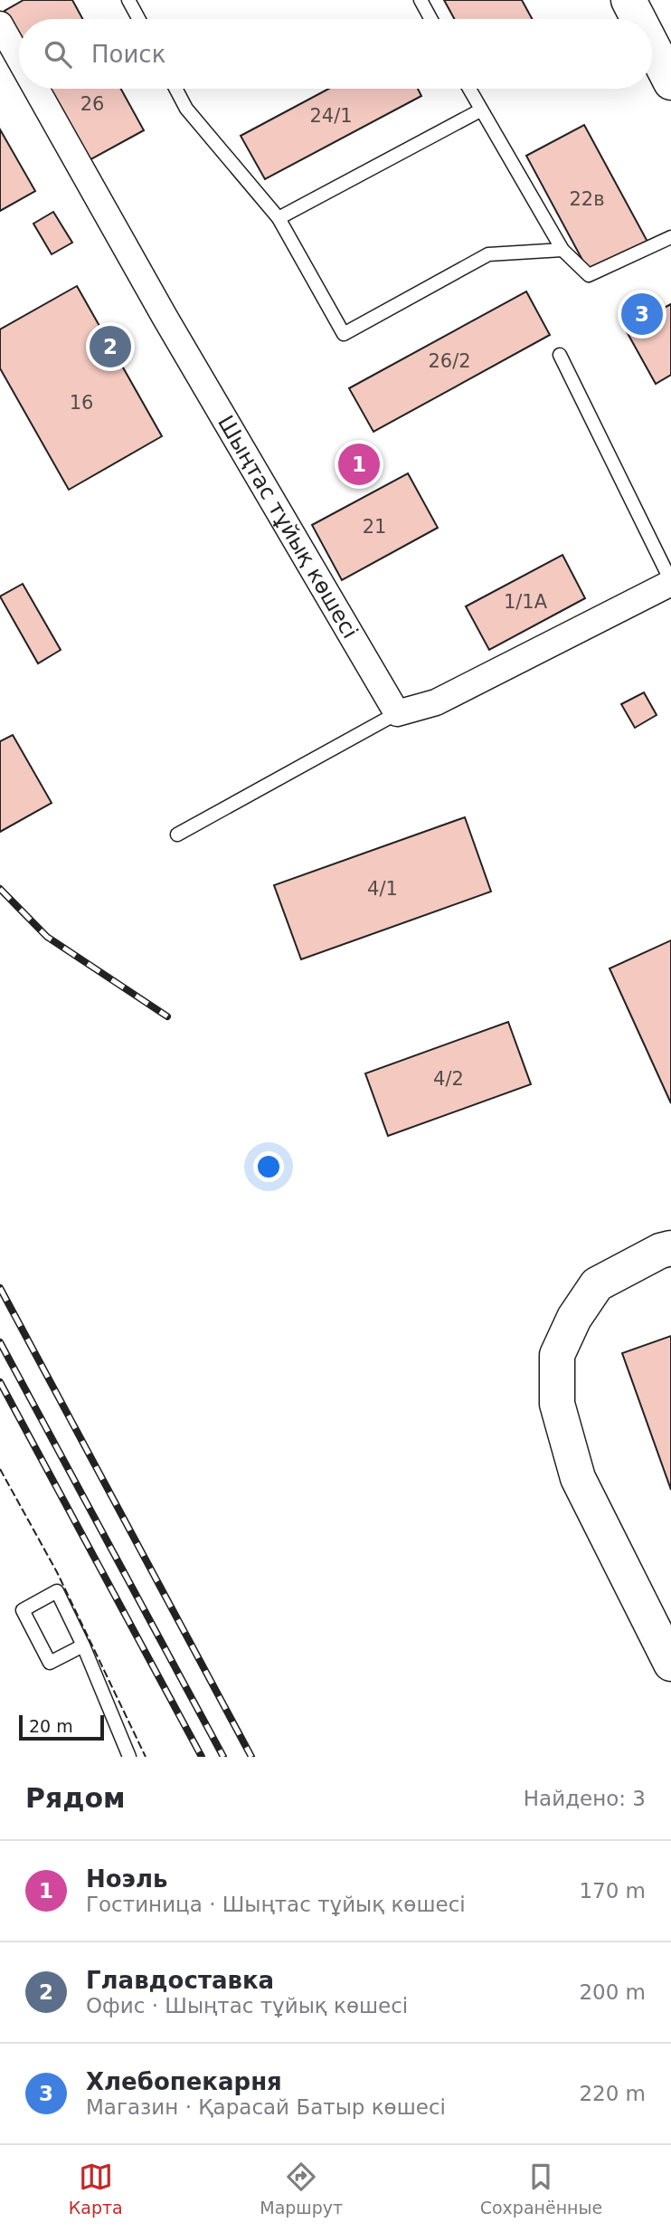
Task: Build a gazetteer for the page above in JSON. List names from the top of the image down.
{
  "streets": {
    "street": ["Шыңтас тұйық көшесі"]
  },
  "house_numbers": [
    "26",
    "24/1",
    "22в",
    "26/2",
    "16",
    "21",
    "1/1А",
    "4/1",
    "4/2"
  ],
  "scale_bar": "20 m",
  "page": {
    "search": "Поиск",
    "pins": ["3", "2", "1"],
    "scale": "20 m",
    "heading": ["Рядом", "Найдено: 3"],
    "list": [
      {
        "mark": "1",
        "name": "Ноэль",
        "note": "Гостиница · Шыңтас тұйық көшесі",
        "value": "170 m"
      },
      {
        "mark": "2",
        "name": "Главдоставка",
        "note": "Офис · Шыңтас тұйық көшесі",
        "value": "200 m"
      },
      {
        "mark": "3",
        "name": "Хлебопекарня",
        "note": "Магазин · Қарасай Батыр көшесі",
        "value": "220 m"
      }
    ],
    "nav": ["Карта", "Маршрут", "Сохранённые"]
  }
}
